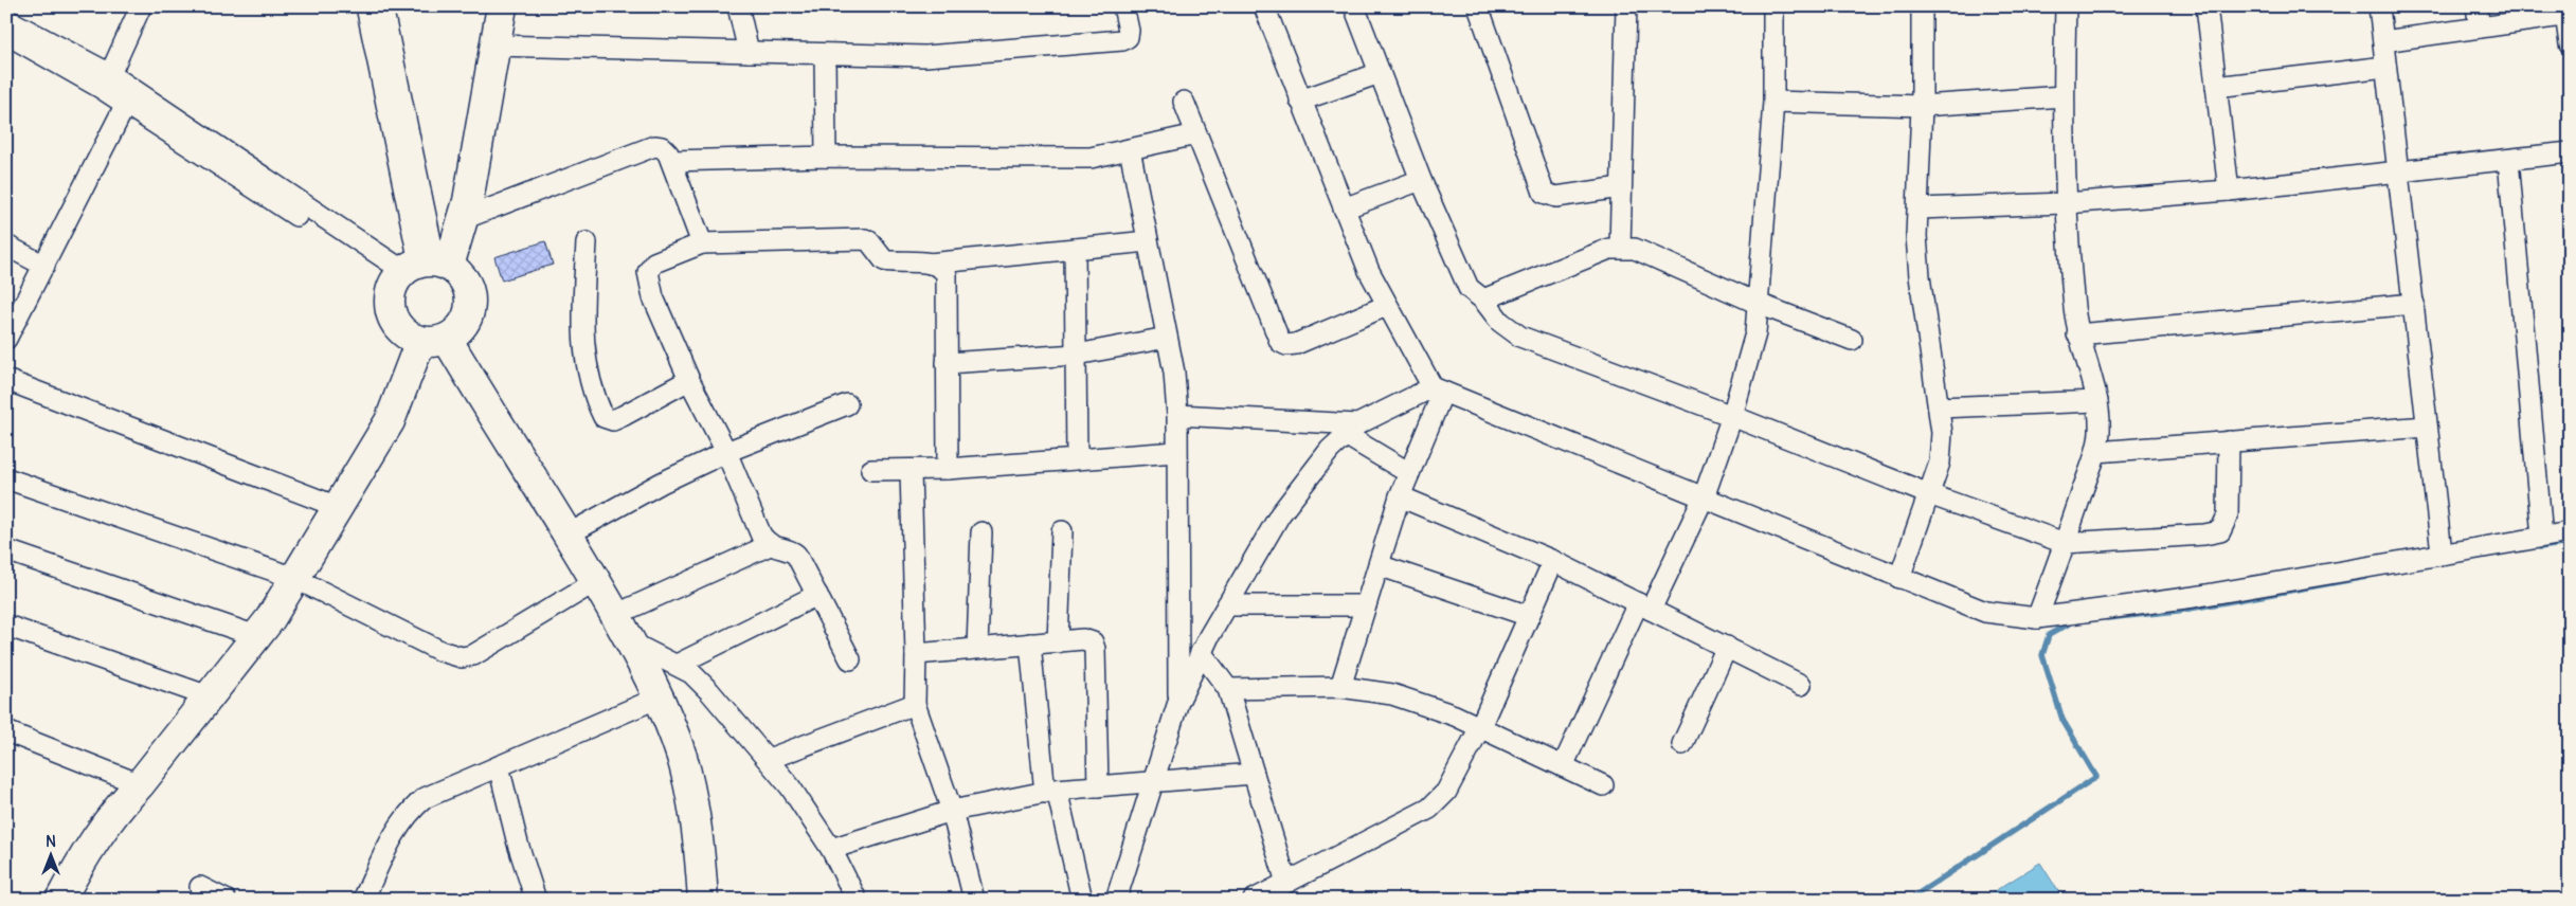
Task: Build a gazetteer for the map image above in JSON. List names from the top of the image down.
{
  "north": "top"
}
